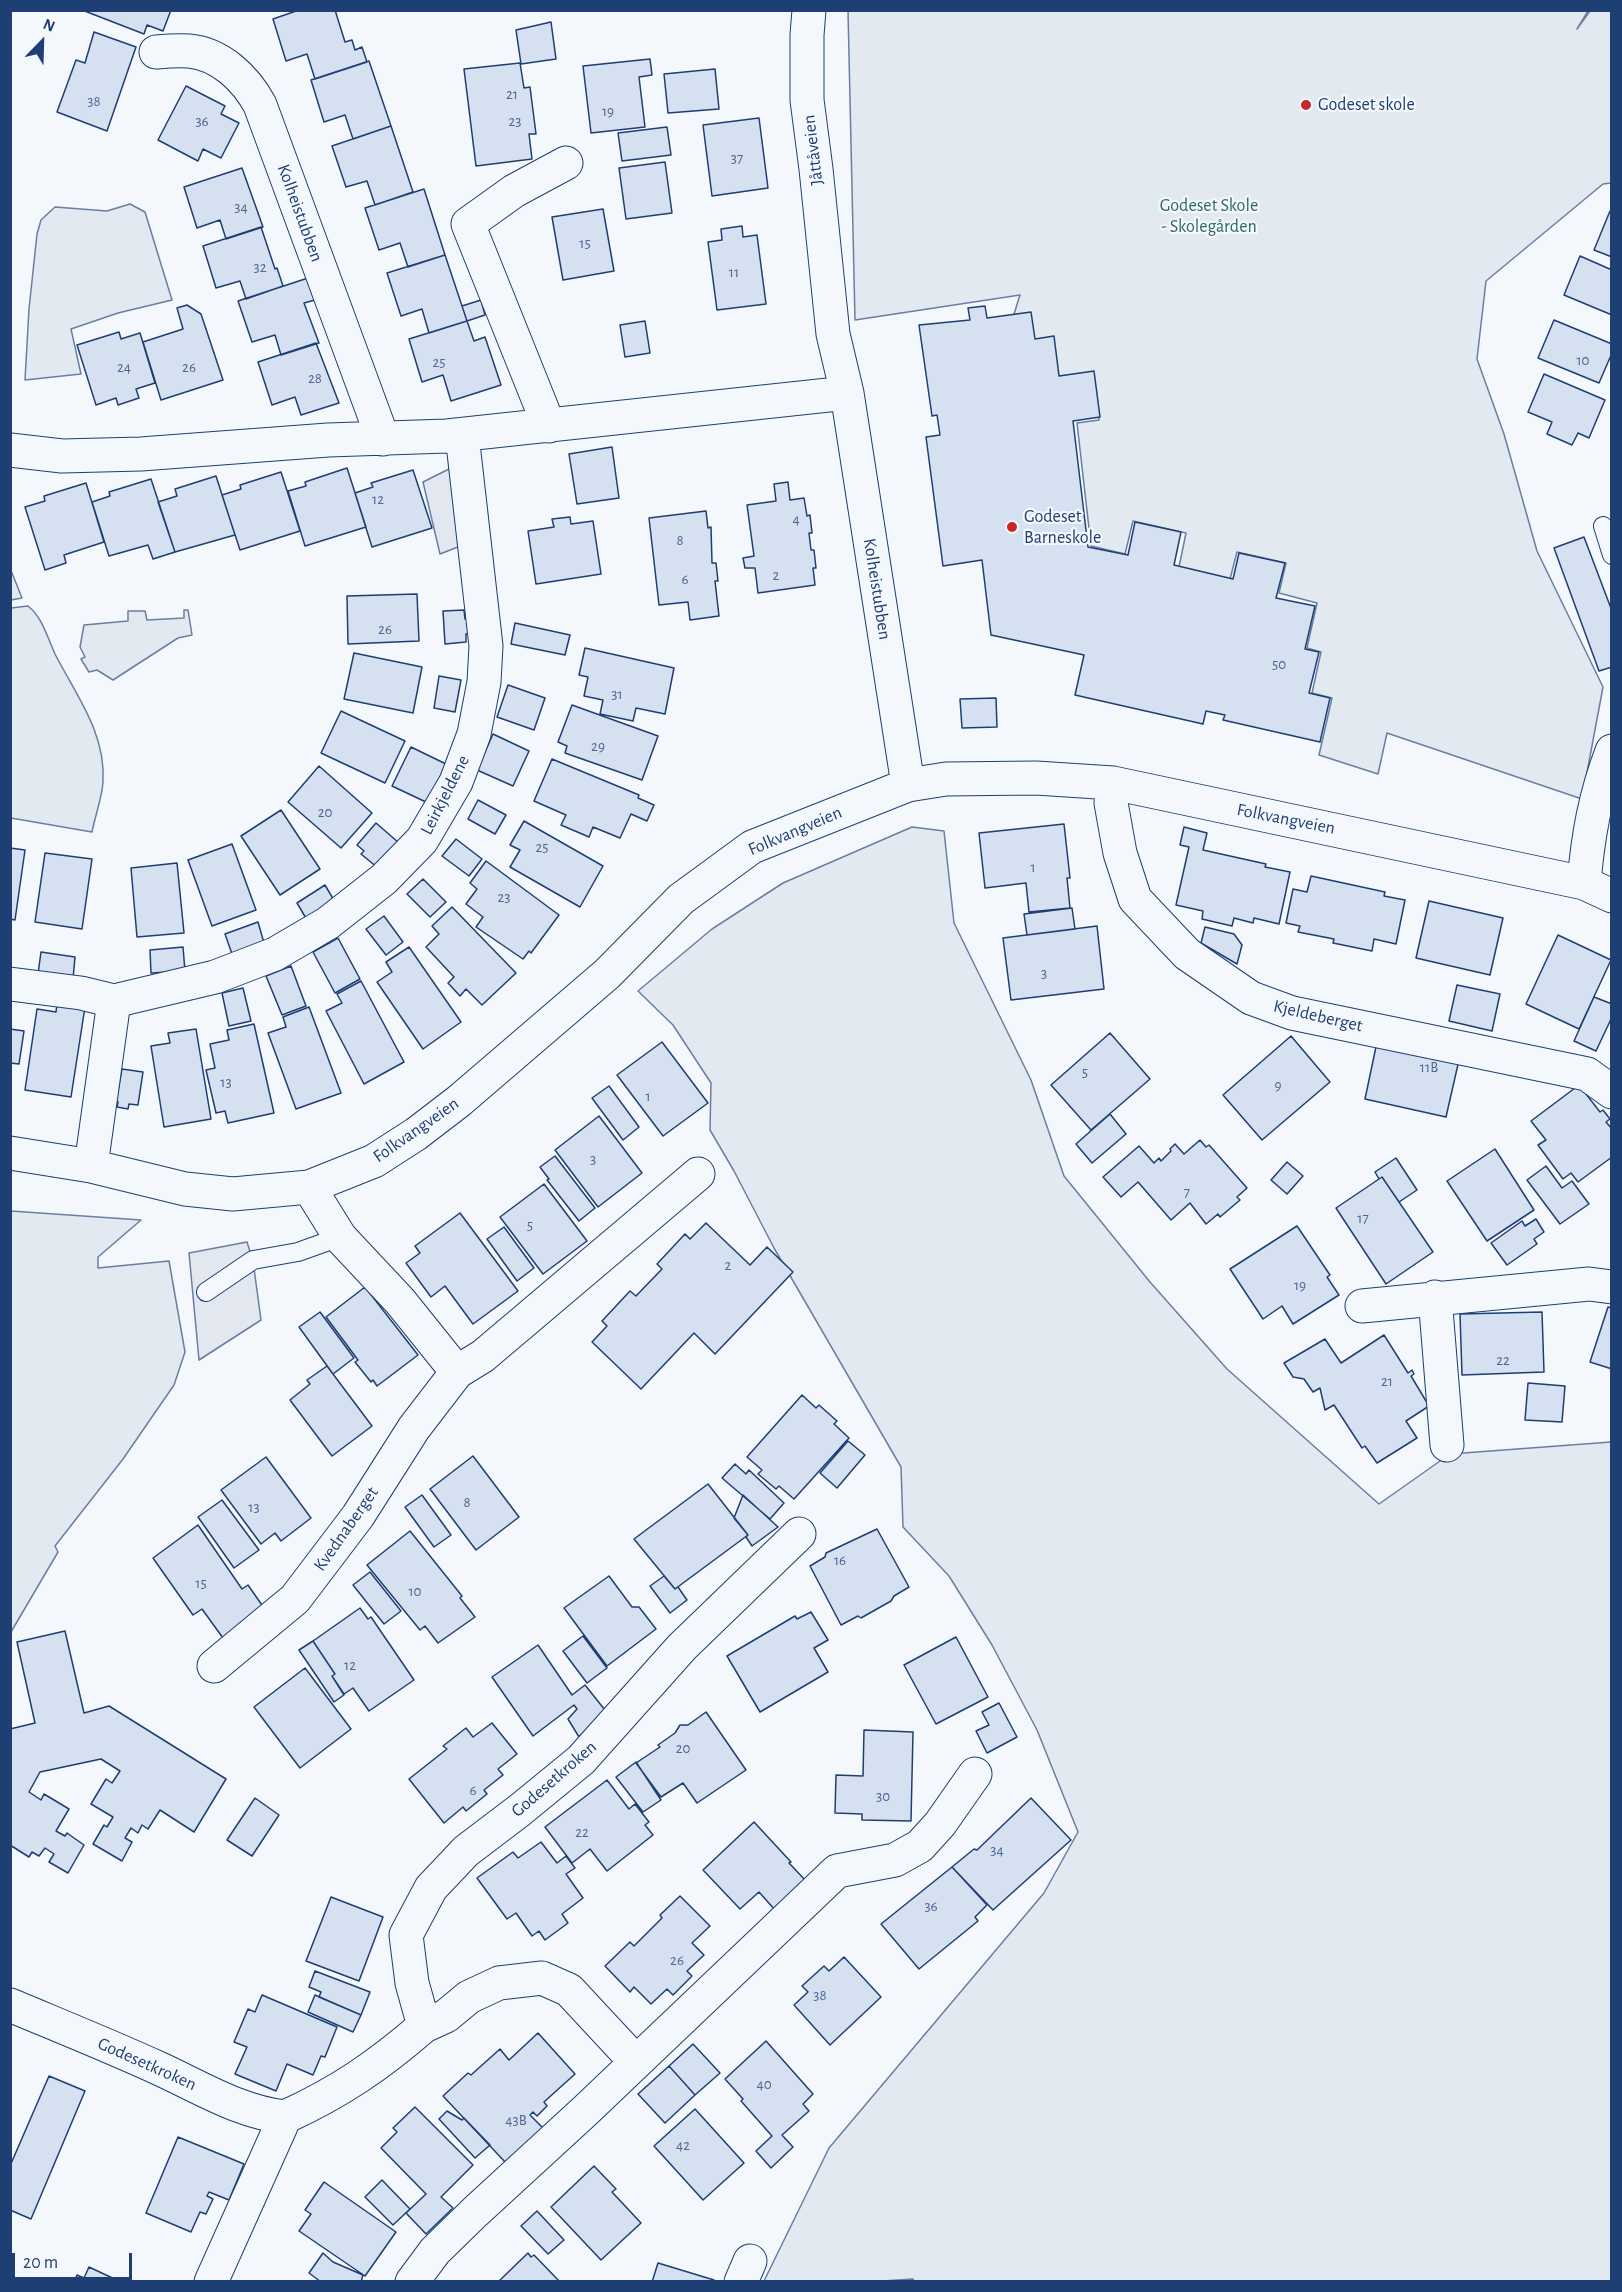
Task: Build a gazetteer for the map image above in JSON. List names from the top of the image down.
{
  "streets": {
    "street": [
      "Jåttåveien",
      "Kolheistubben",
      "Leirkjeldene",
      "Folkvangveien",
      "Kjeldeberget",
      "Kvednaberget",
      "Godesetkroken"
    ]
  },
  "crossings": [
    ["Jåttåveien", "Kolheistubben"],
    ["Kolheistubben", "Folkvangveien"],
    ["Folkvangveien", "Kjeldeberget"]
  ],
  "parks": ["Godeset Skole - Skolegården"],
  "places": ["Godeset skole", "Godeset Barneskole"],
  "house_numbers": [
    "21",
    "38",
    "19",
    "36",
    "23",
    "37",
    "34",
    "15",
    "32",
    "11",
    "10",
    "25",
    "24",
    "26",
    "28",
    "12",
    "4",
    "8",
    "2",
    "6",
    "26",
    "50",
    "31",
    "29",
    "20",
    "25",
    "1",
    "23",
    "3",
    "11B",
    "5",
    "13",
    "9",
    "1",
    "3",
    "7",
    "17",
    "5",
    "2",
    "19",
    "22",
    "21",
    "8",
    "13",
    "16",
    "15",
    "10",
    "12",
    "20",
    "6",
    "30",
    "22",
    "34",
    "36",
    "26",
    "38",
    "40",
    "43B",
    "42"
  ],
  "scale_bar": "20 m",
  "north": "top right"
}
